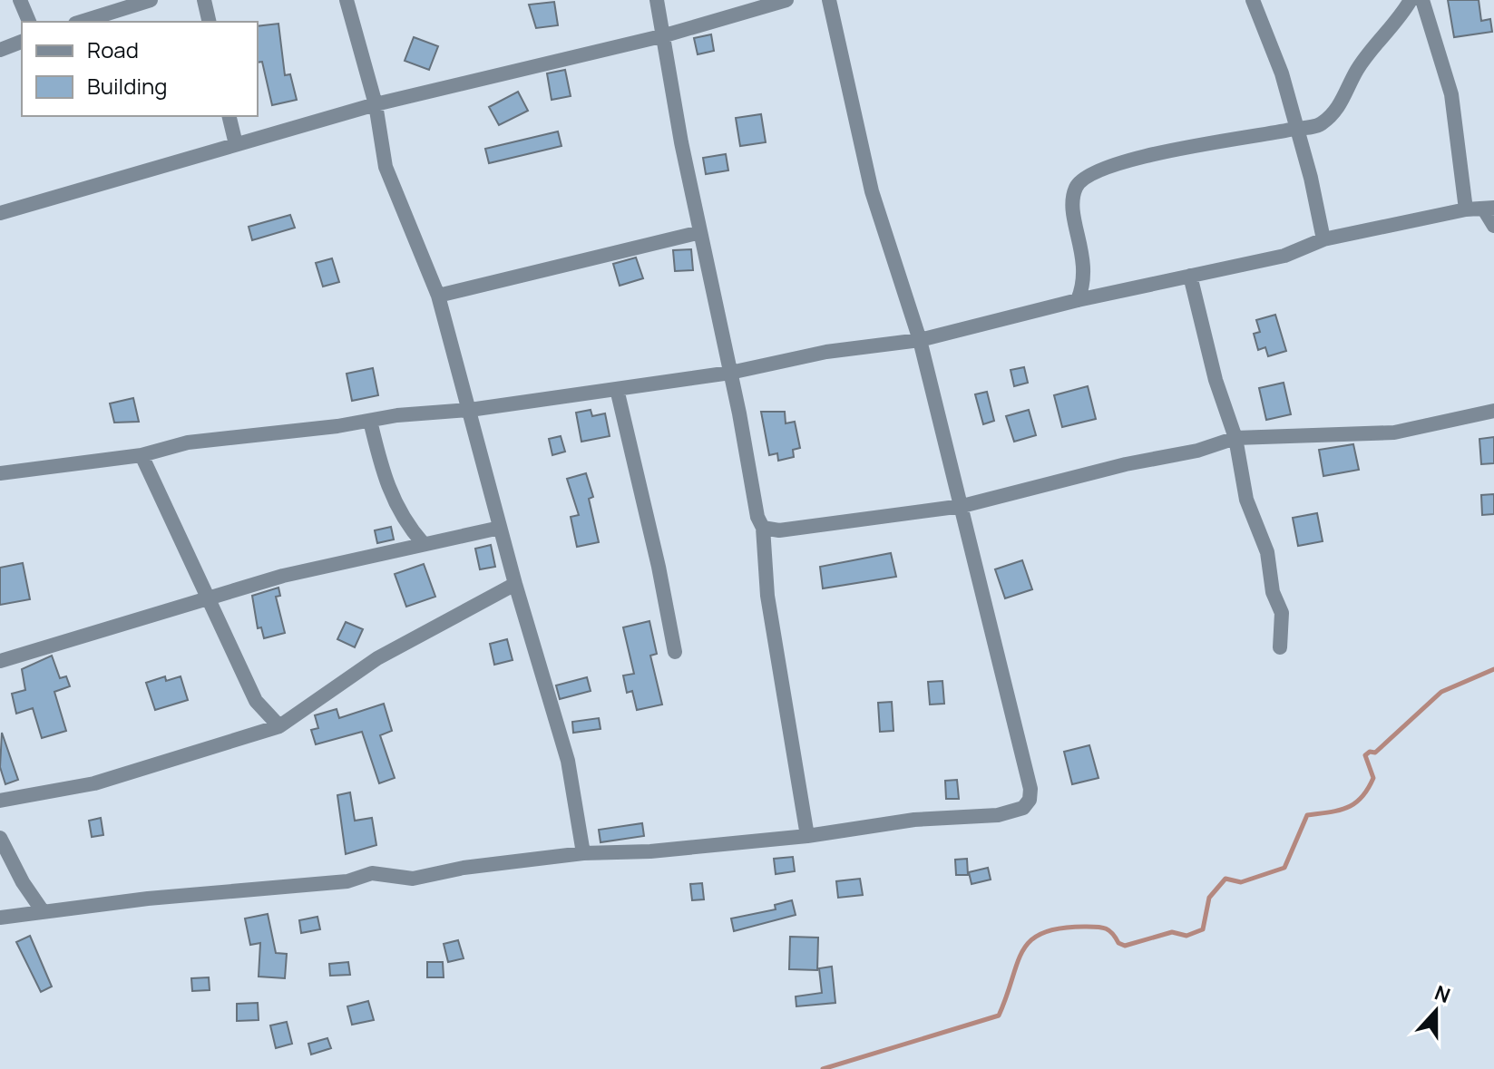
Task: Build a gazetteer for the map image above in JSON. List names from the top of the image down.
{
  "legend": ["Road", "Building"],
  "north": "top"
}
